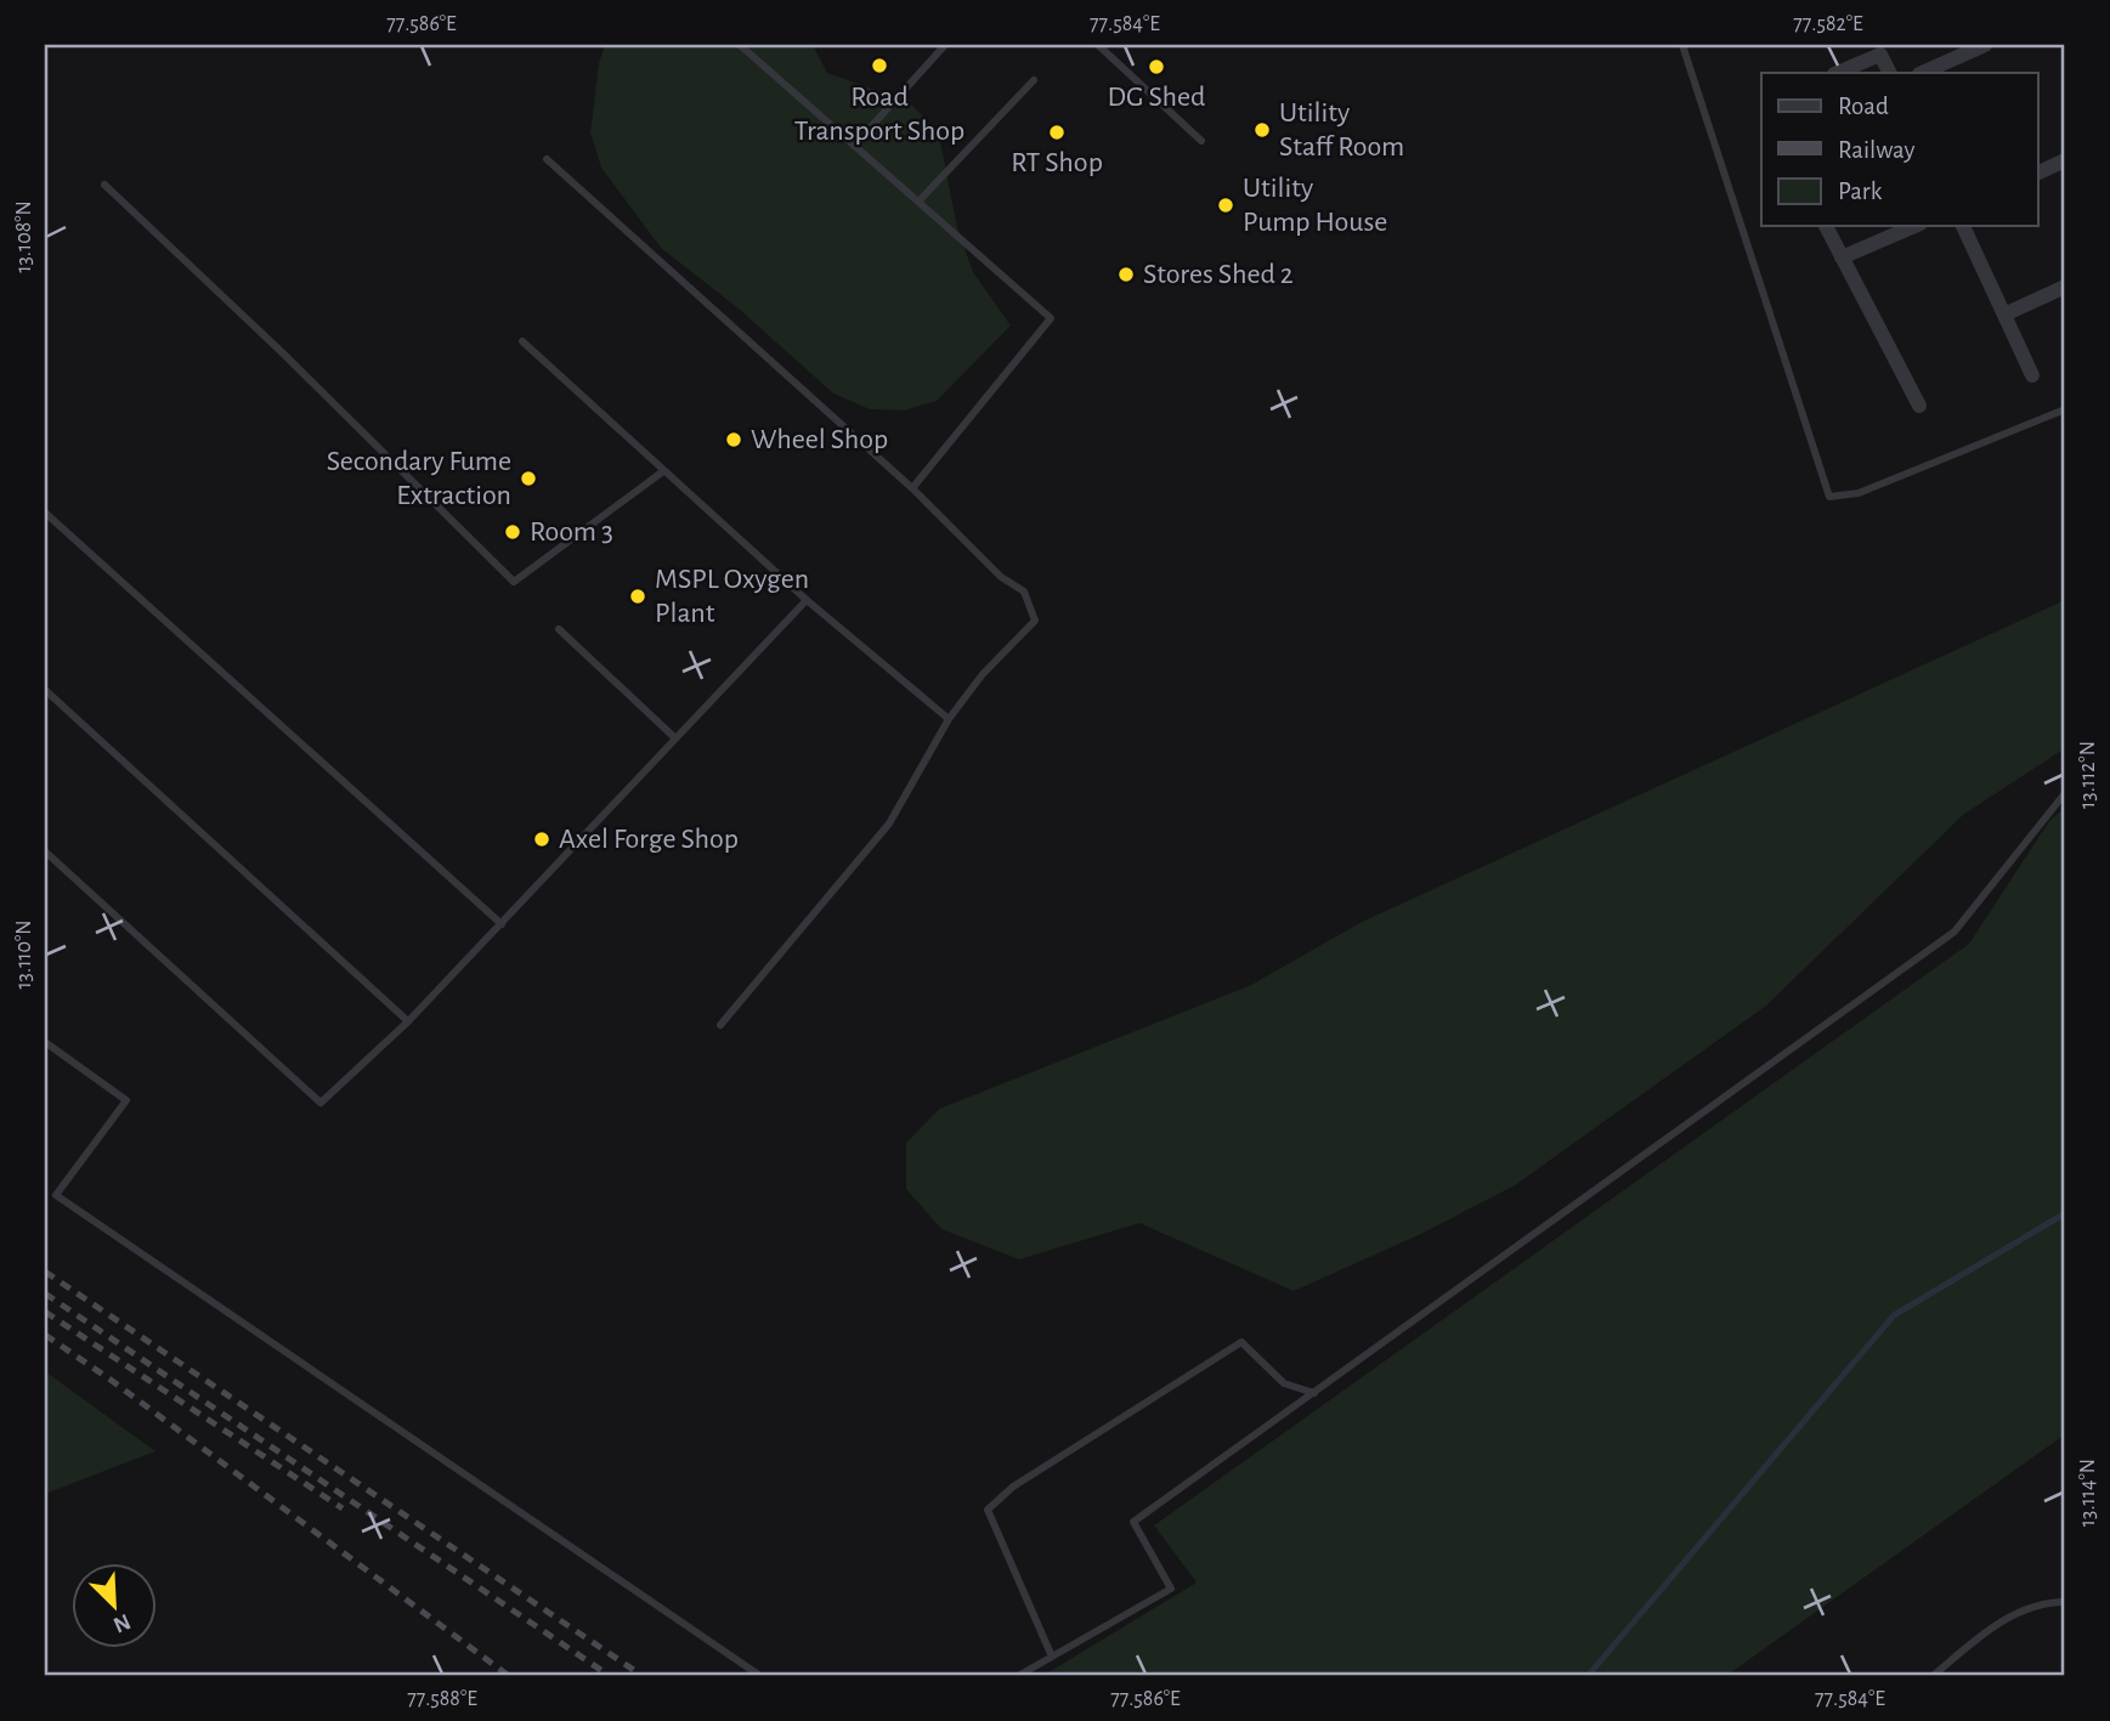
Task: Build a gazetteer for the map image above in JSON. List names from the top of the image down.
{
  "places": [
    "Road Transport Shop",
    "DG Shed",
    "Utility Staff Room",
    "RT Shop",
    "Utility Pump House",
    "Stores Shed 2",
    "Wheel Shop",
    "Secondary Fume Extraction",
    "Room 3",
    "MSPL Oxygen Plant",
    "Axel Forge Shop"
  ],
  "legend": ["Road", "Railway", "Park"],
  "north": "bottom right",
  "coordinates": [
    "77.586°E",
    "77.584°E",
    "77.582°E",
    "13.108°N",
    "13.112°N",
    "13.110°N",
    "13.114°N",
    "77.588°E"
  ]
}
